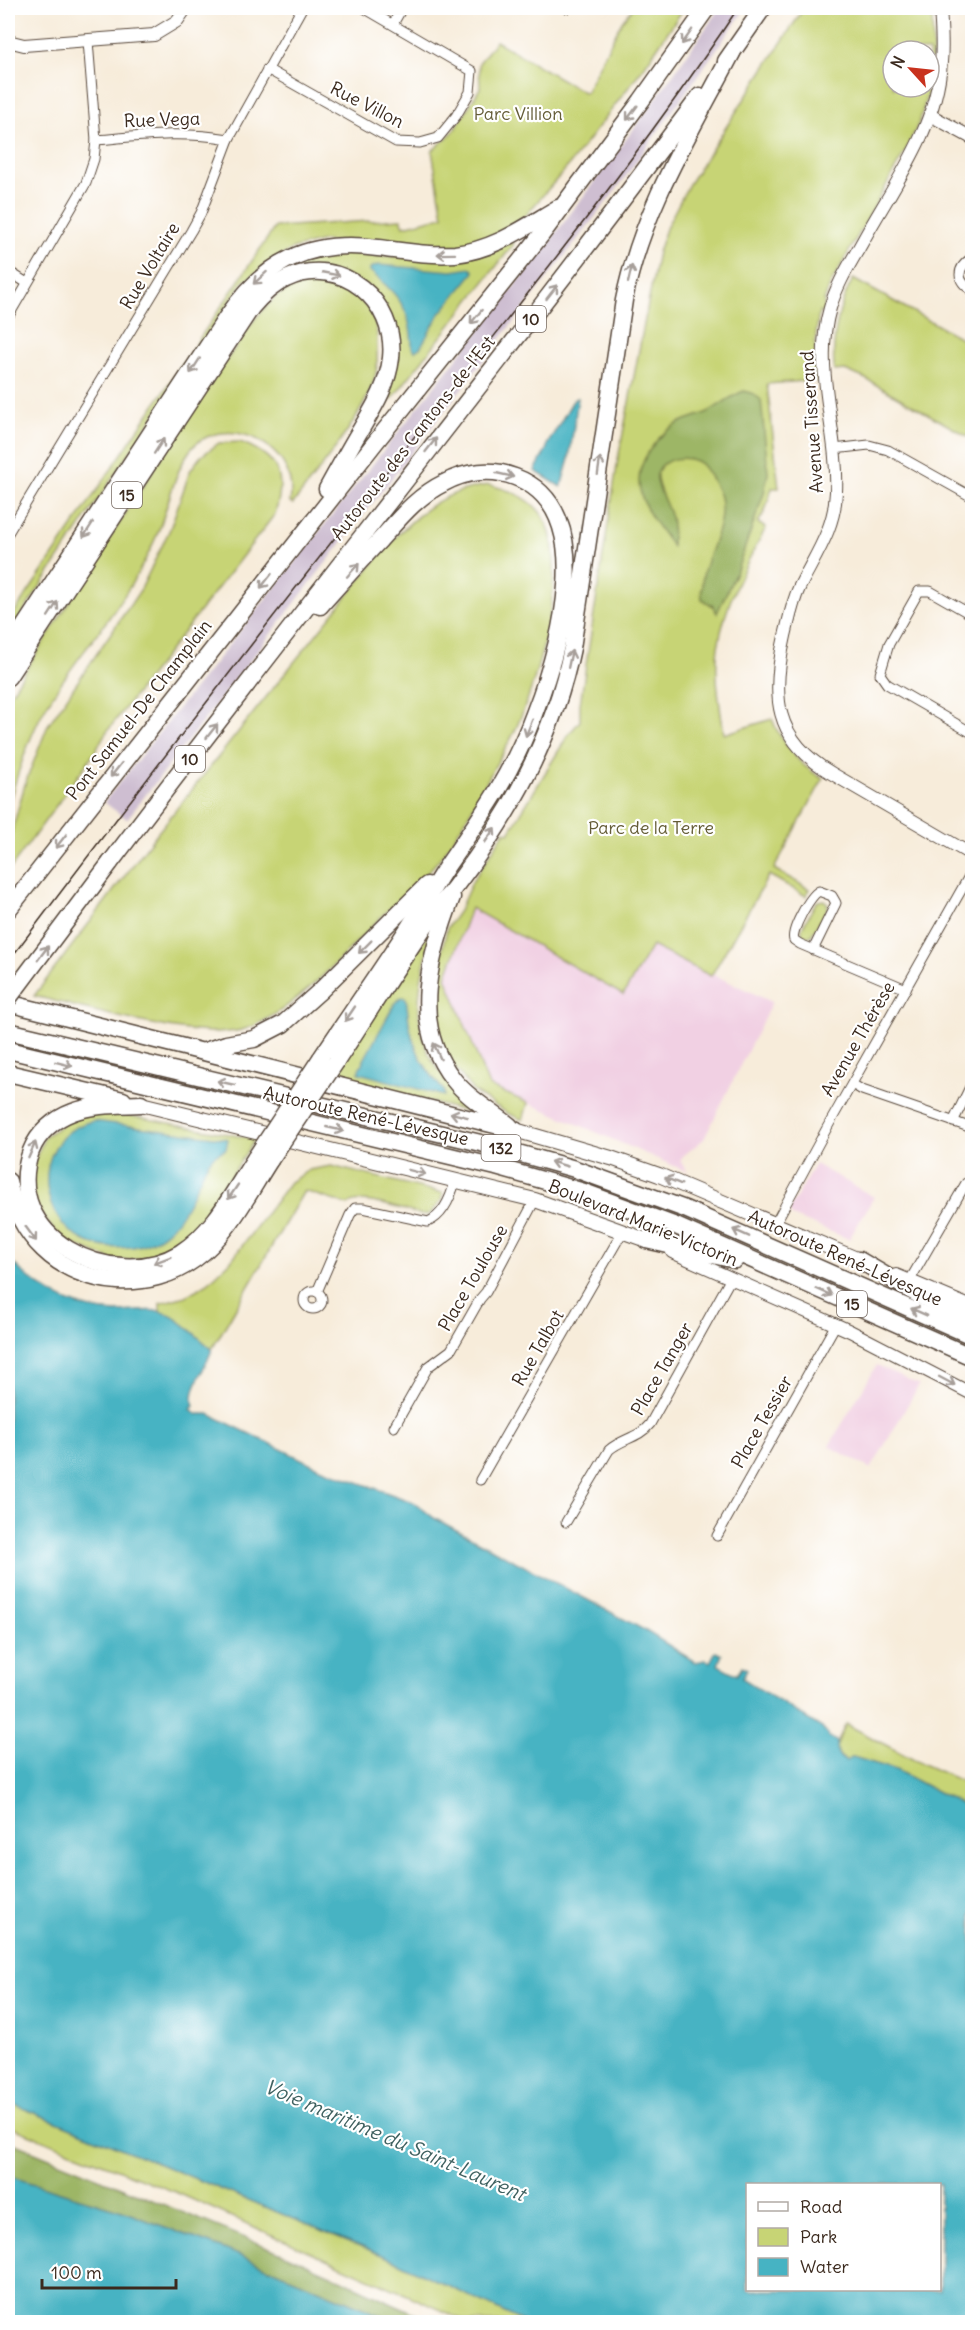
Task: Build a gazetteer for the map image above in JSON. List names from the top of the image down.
{
  "streets": {
    "highway": [
      "10",
      "Autoroute des Cantons-de-l'Est",
      "15",
      "Pont Samuel-De Champlain",
      "Autoroute René-Lévesque",
      "132"
    ],
    "main road": ["Boulevard Marie-Victorin"],
    "street": [
      "Rue Villon",
      "Rue Vega",
      "Rue Voltaire",
      "Avenue Tisserand",
      "Avenue Thérèse",
      "Place Toulouse",
      "Rue Talbot",
      "Place Tanger",
      "Place Tessier"
    ]
  },
  "crossings": [
    ["Rue Villon", "Rue Voltaire"],
    ["Rue Vega", "Rue Voltaire"],
    ["10", "Autoroute des Cantons-de-l'Est"],
    ["Autoroute des Cantons-de-l'Est", "15"],
    ["Autoroute des Cantons-de-l'Est", "Pont Samuel-De Champlain"],
    ["15", "Pont Samuel-De Champlain"],
    ["Boulevard Marie-Victorin", "Place Toulouse"],
    ["Boulevard Marie-Victorin", "Rue Talbot"],
    ["Boulevard Marie-Victorin", "Place Tanger"],
    ["Boulevard Marie-Victorin", "Place Tessier"]
  ],
  "one_way": ["Boulevard Marie-Victorin"],
  "water": ["Voie maritime du Saint-Laurent"],
  "parks": ["Parc Villion", "Parc de la Terre"],
  "legend": ["Road", "Park", "Water"],
  "scale_bar": "100 m",
  "north": "top left"
}
